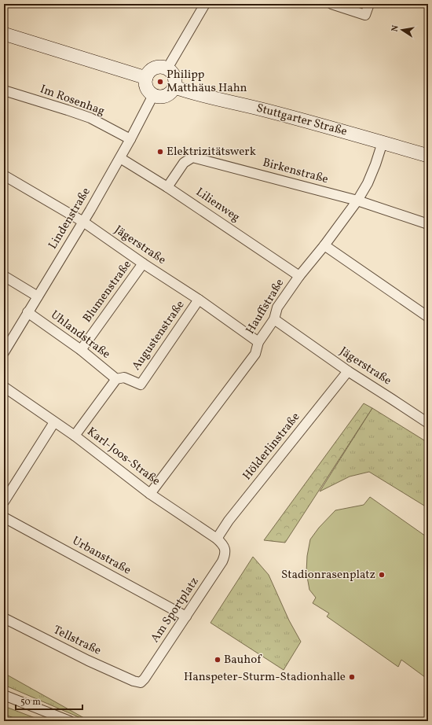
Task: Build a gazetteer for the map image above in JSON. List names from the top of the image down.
{
  "streets": {
    "main road": ["Stuttgarter Straße"],
    "street": [
      "Im Rosenhag",
      "Birkenstraße",
      "Lilienweg",
      "Lindenstraße",
      "Jägerstraße",
      "Blumenstraße",
      "Hauffstraße",
      "Uhlandstraße",
      "Augustenstraße",
      "Hölderlinstraße",
      "Karl-Joos-Straße",
      "Urbanstraße",
      "Am Sportplatz",
      "Tellstraße"
    ]
  },
  "crossings": [
    ["Im Rosenhag", "Lindenstraße"],
    ["Stuttgarter Straße", "Lindenstraße"],
    ["Stuttgarter Straße", "Hauffstraße"],
    ["Birkenstraße", "Lilienweg"],
    ["Birkenstraße", "Hauffstraße"],
    ["Lilienweg", "Lindenstraße"],
    ["Lilienweg", "Hauffstraße"],
    ["Lindenstraße", "Jägerstraße"],
    ["Lindenstraße", "Uhlandstraße"],
    ["Jägerstraße", "Blumenstraße"],
    ["Jägerstraße", "Hauffstraße"],
    ["Jägerstraße", "Augustenstraße"],
    ["Jägerstraße", "Hölderlinstraße"],
    ["Blumenstraße", "Uhlandstraße"],
    ["Hauffstraße", "Karl-Joos-Straße"],
    ["Uhlandstraße", "Augustenstraße"],
    ["Hölderlinstraße", "Karl-Joos-Straße"],
    ["Karl-Joos-Straße", "Am Sportplatz"],
    ["Urbanstraße", "Am Sportplatz"],
    ["Am Sportplatz", "Tellstraße"]
  ],
  "places": [
    "Philipp Matthäus Hahn",
    "Elektrizitätswerk",
    "Stadionrasenplatz",
    "Bauhof",
    "Hanspeter-Sturm-Stadionhalle"
  ],
  "scale_bar": "50 m",
  "north": "left"
}
